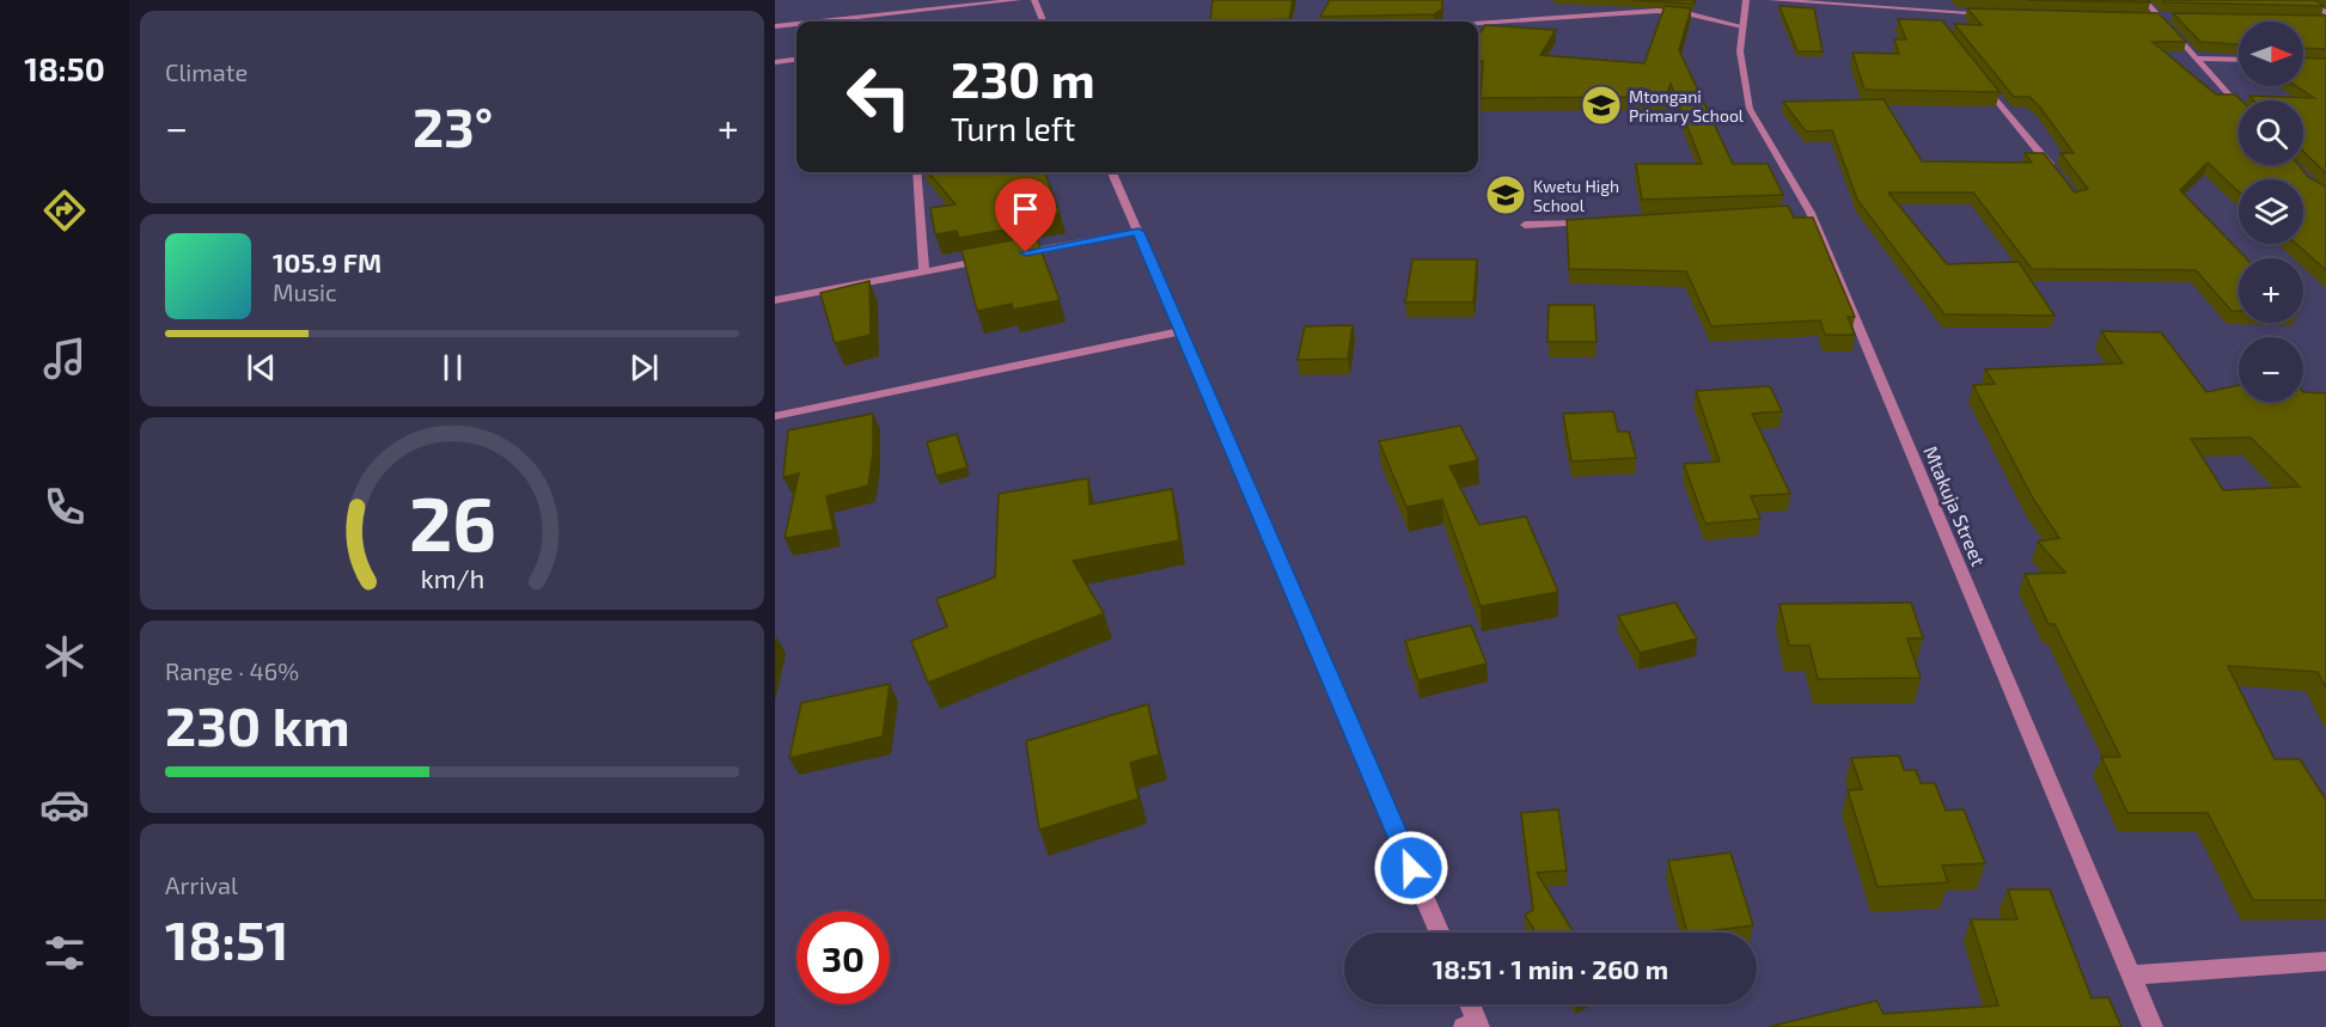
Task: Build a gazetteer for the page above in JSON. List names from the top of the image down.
{
  "streets": {
    "street": ["Mtakuja Street"]
  },
  "places": {
    "school or university": ["Mtongani Primary School", "Kwetu High School"]
  },
  "north": "right",
  "page": {
    "tabs": "18:50",
    "tile": [
      "Climate",
      ["Range · 46%", "230 km"],
      ["Arrival", "18:51"]
    ],
    "map_buttons": ["+", "−"],
    "turn": ["230 m", "Turn left"],
    "heat": ["−", "23°", "+"],
    "song": ["105.9 FM", "Music"],
    "limit": "30",
    "trip": "18:51 · 1 min · 260 m",
    "gauge": ["26", "km/h"]
  }
}
